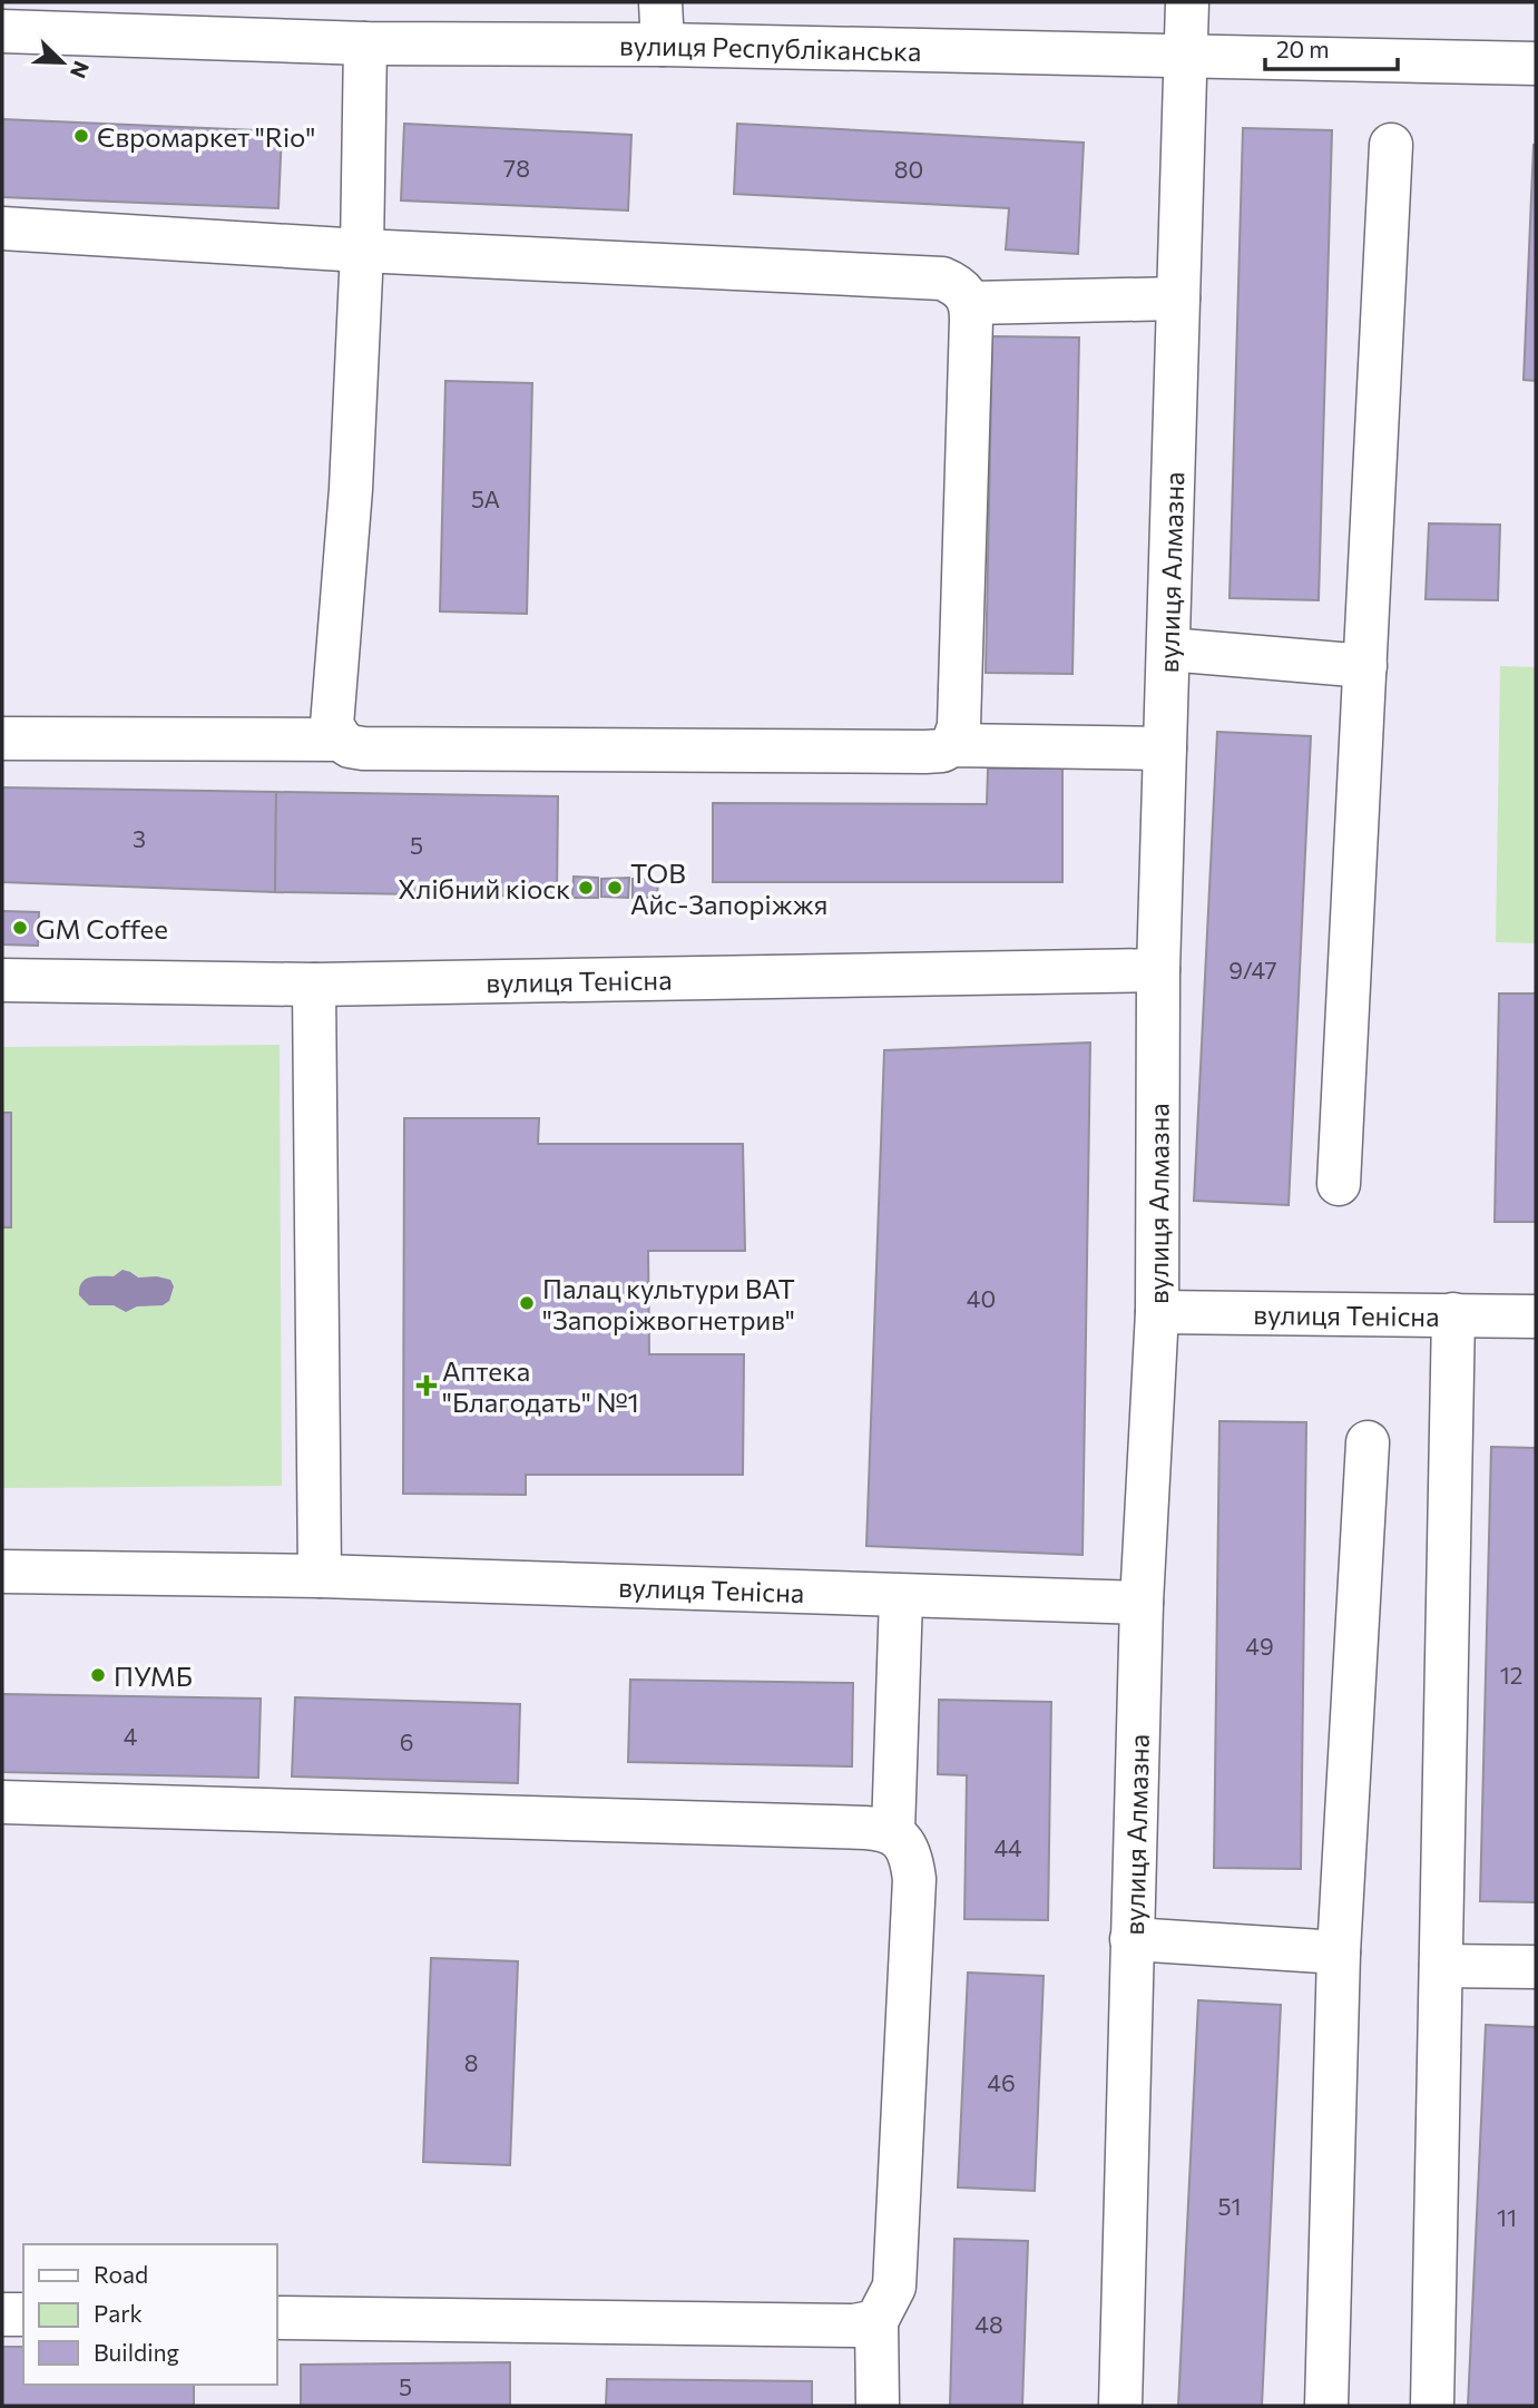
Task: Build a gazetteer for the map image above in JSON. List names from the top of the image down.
{
  "streets": {
    "street": ["вулиця Республіканська", "вулиця Алмазна", "вулиця Тенісна"]
  },
  "crossings": [
    ["вулиця Республіканська", "вулиця Алмазна"],
    ["вулиця Алмазна", "вулиця Тенісна"]
  ],
  "places": {
    "other": [
      "Євромаркет \"Rio\"",
      "Хлібний кіоск",
      "ТОВ Айс-Запоріжжя",
      "GM Coffee",
      "Палац культури ВАТ \"Запоріжвогнетрив\"",
      "ПУМБ"
    ],
    "health": ["Аптека \"Благодать\" №1"]
  },
  "house_numbers": [
    "78",
    "80",
    "5А",
    "3",
    "5",
    "9/47",
    "40",
    "49",
    "12",
    "4",
    "6",
    "44",
    "8",
    "46",
    "51",
    "11",
    "48",
    "5"
  ],
  "legend": ["Road", "Park", "Building"],
  "scale_bar": "20 m",
  "north": "bottom right"
}
